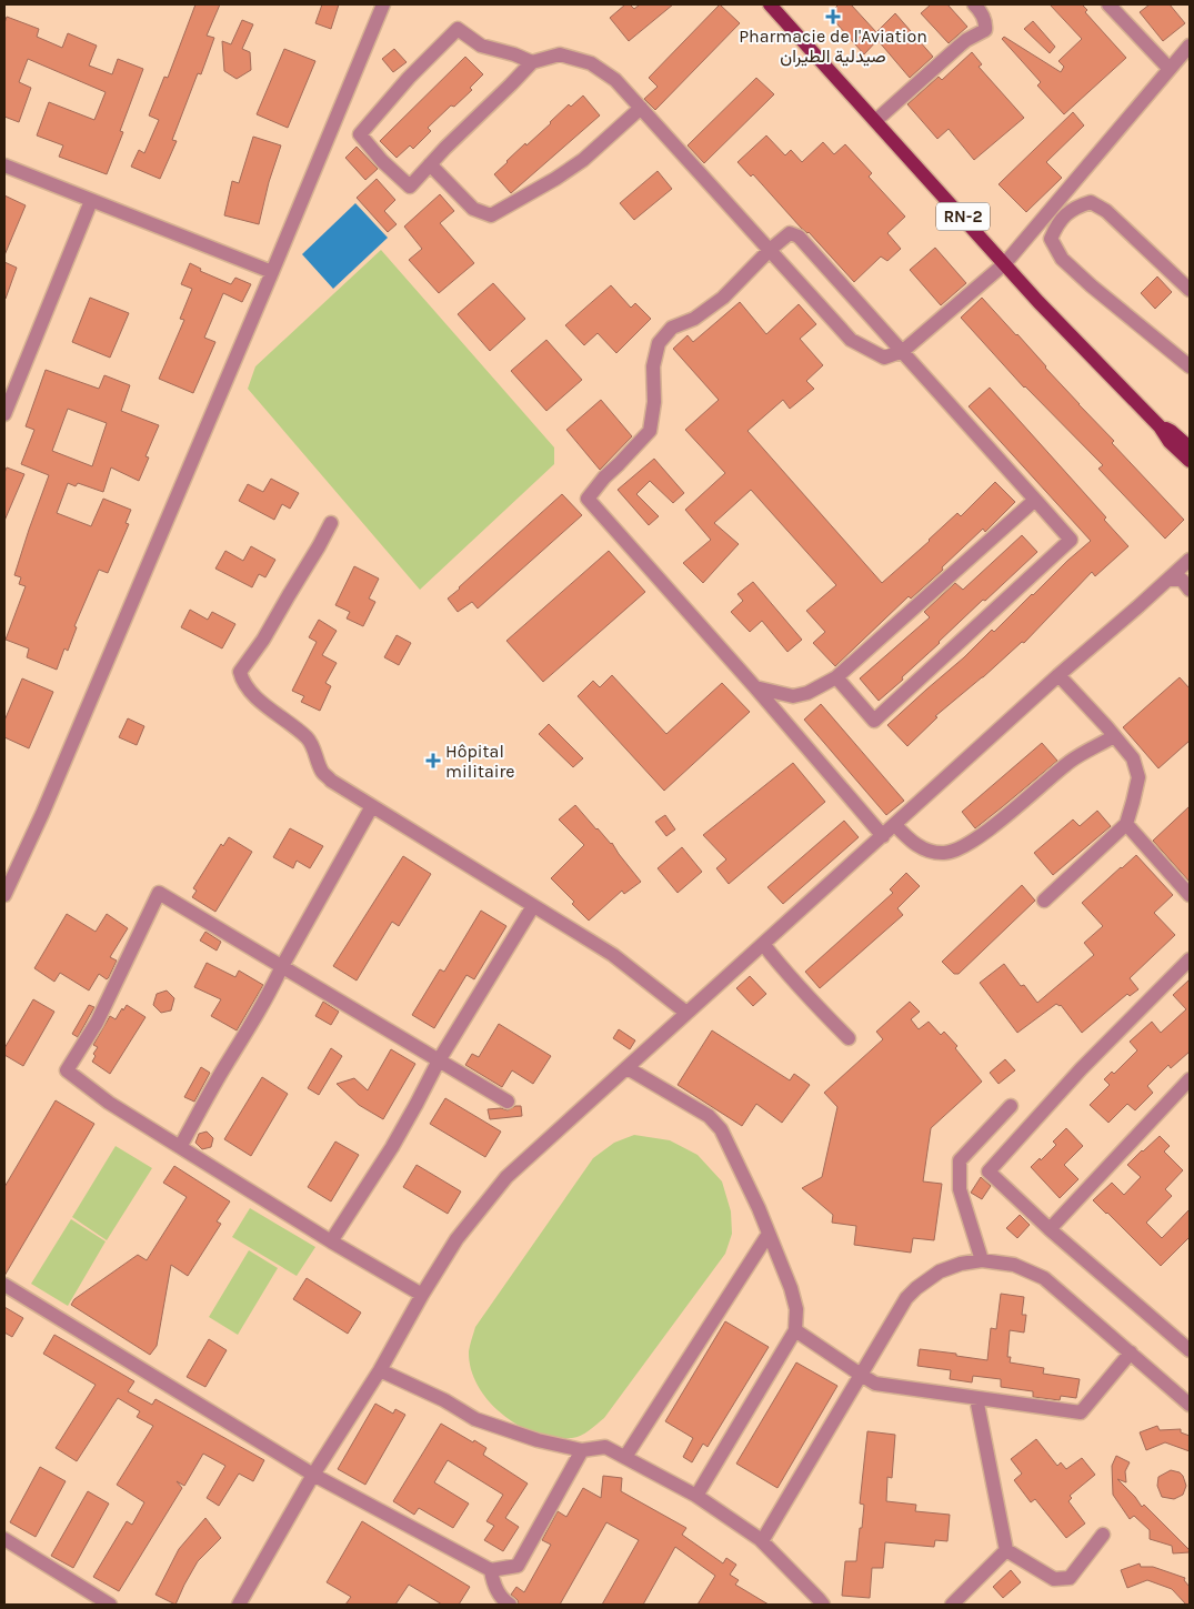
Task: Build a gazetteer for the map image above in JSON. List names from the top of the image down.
{
  "streets": {
    "main road": ["RN-2"]
  },
  "places": {
    "health": ["Pharmacie de l'Aviation صيدلية الطيران", "Hôpital militaire"]
  }
}
